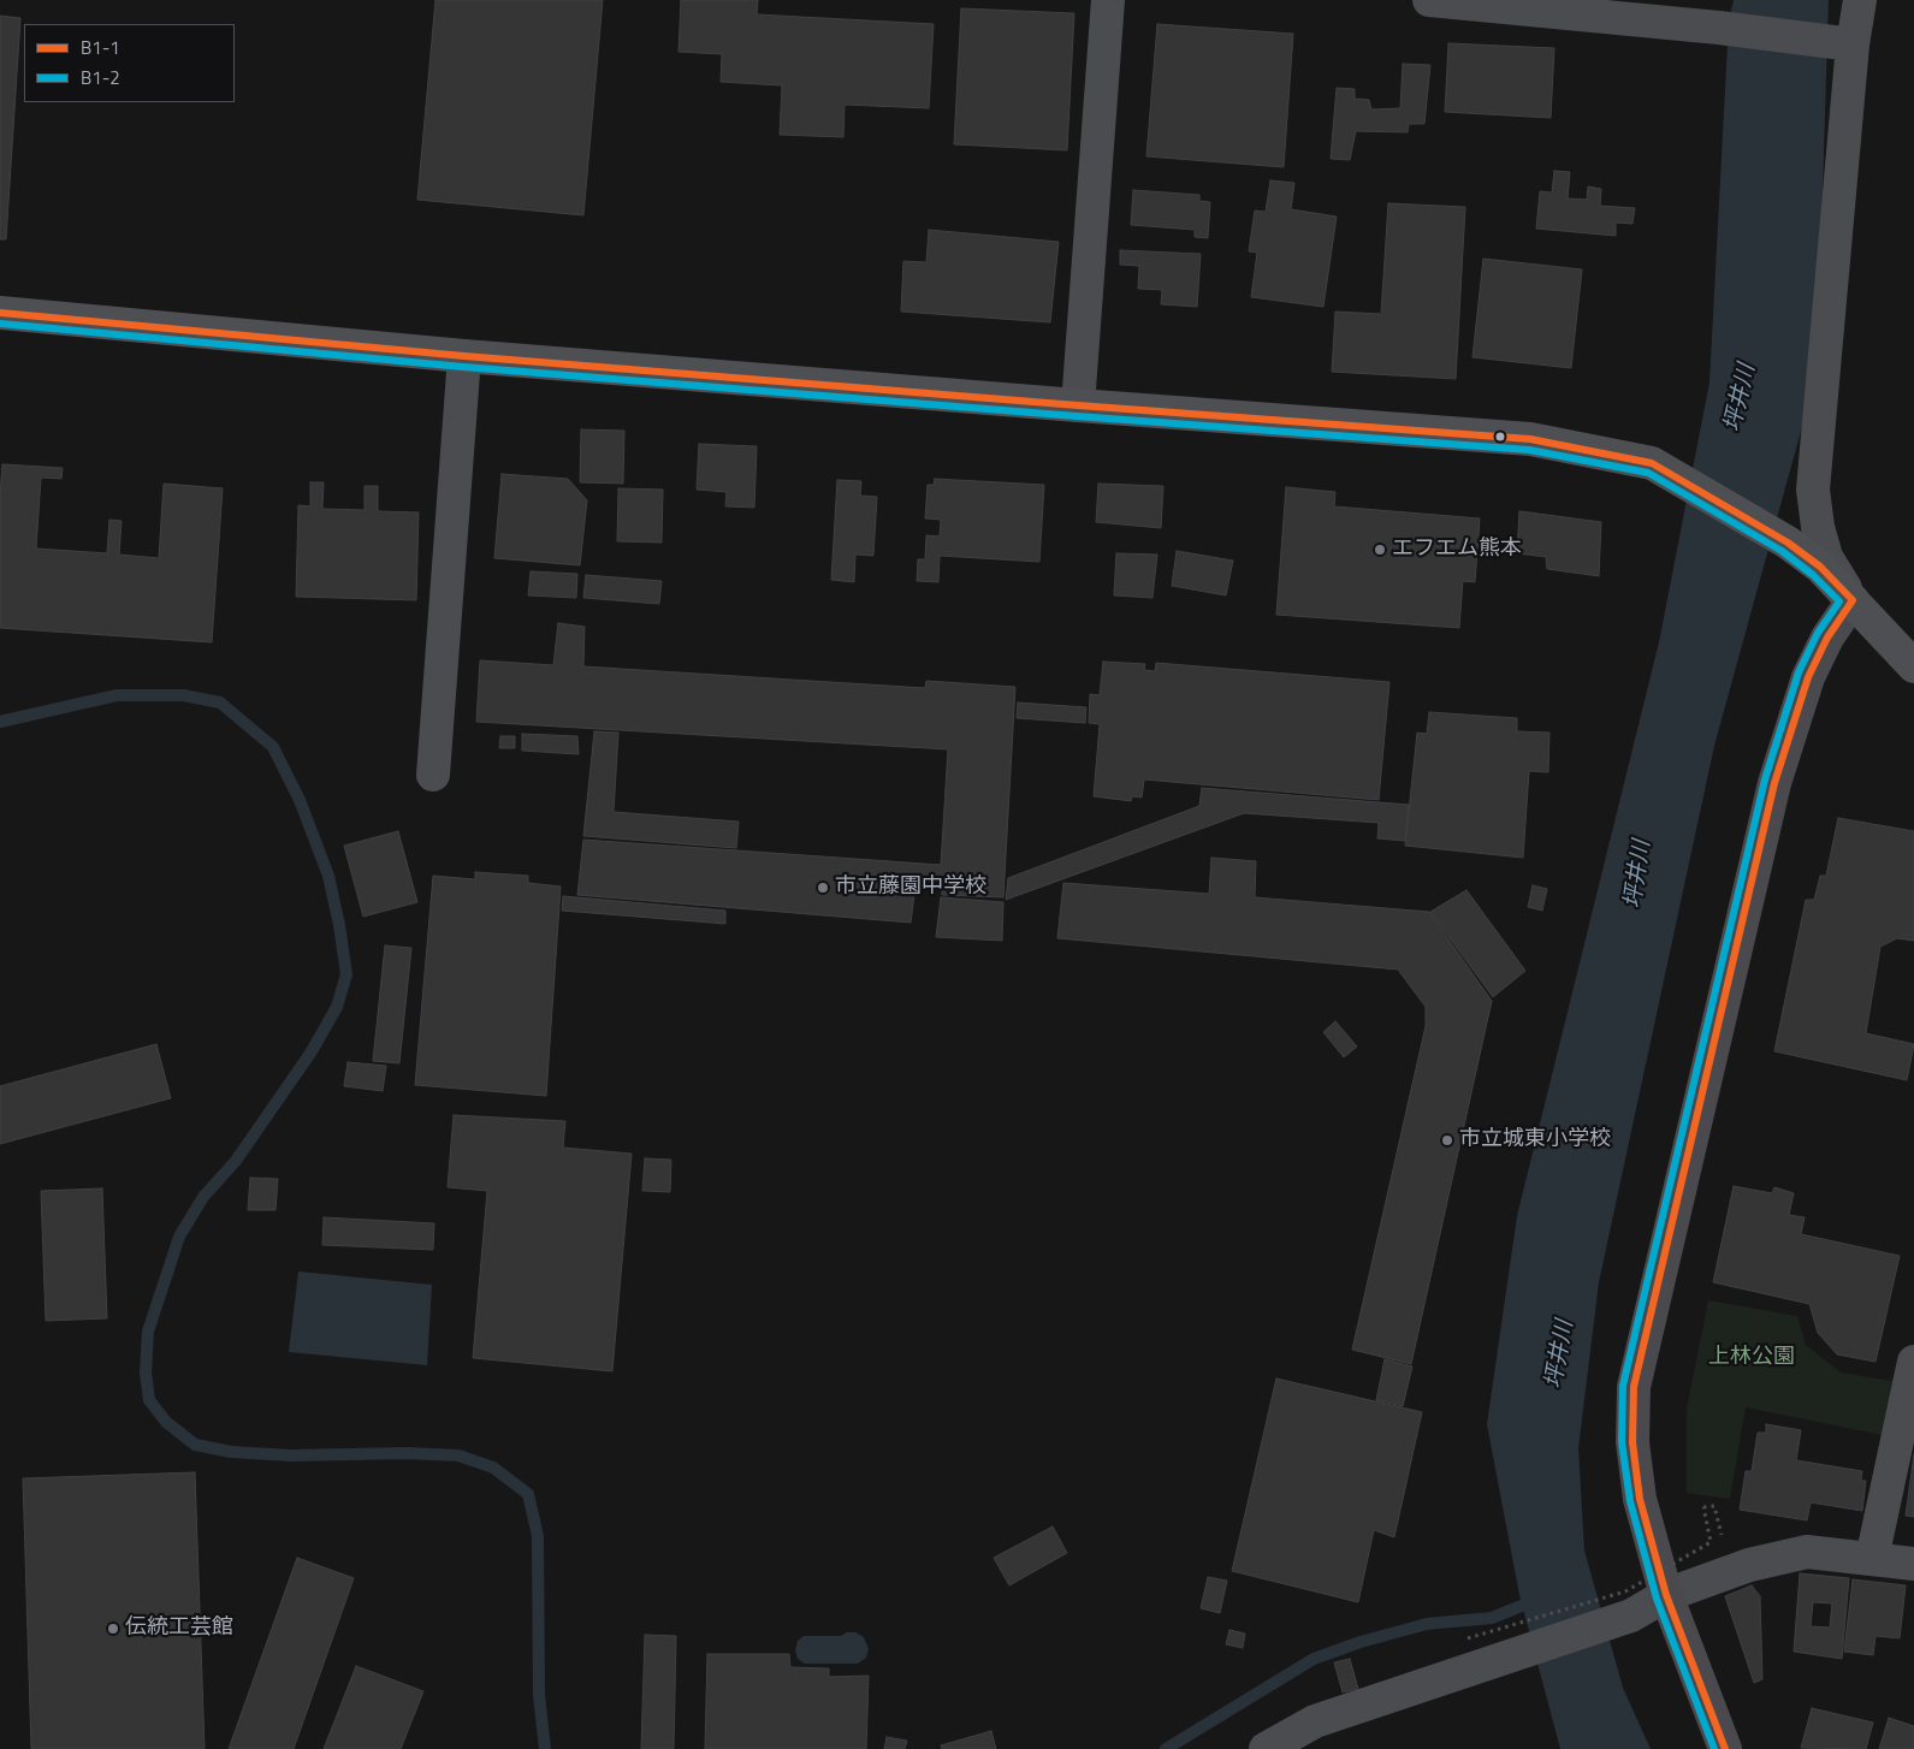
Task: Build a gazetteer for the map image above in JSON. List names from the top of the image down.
{
  "water": ["坪井川"],
  "parks": ["上林公園"],
  "places": [
    "エフエム熊本",
    "市立藤園中学校",
    "市立城東小学校",
    "伝統工芸館"
  ],
  "lines": ["transit line B1-1", "transit line B1-2"],
  "legend": ["B1-1", "B1-2"]
}
